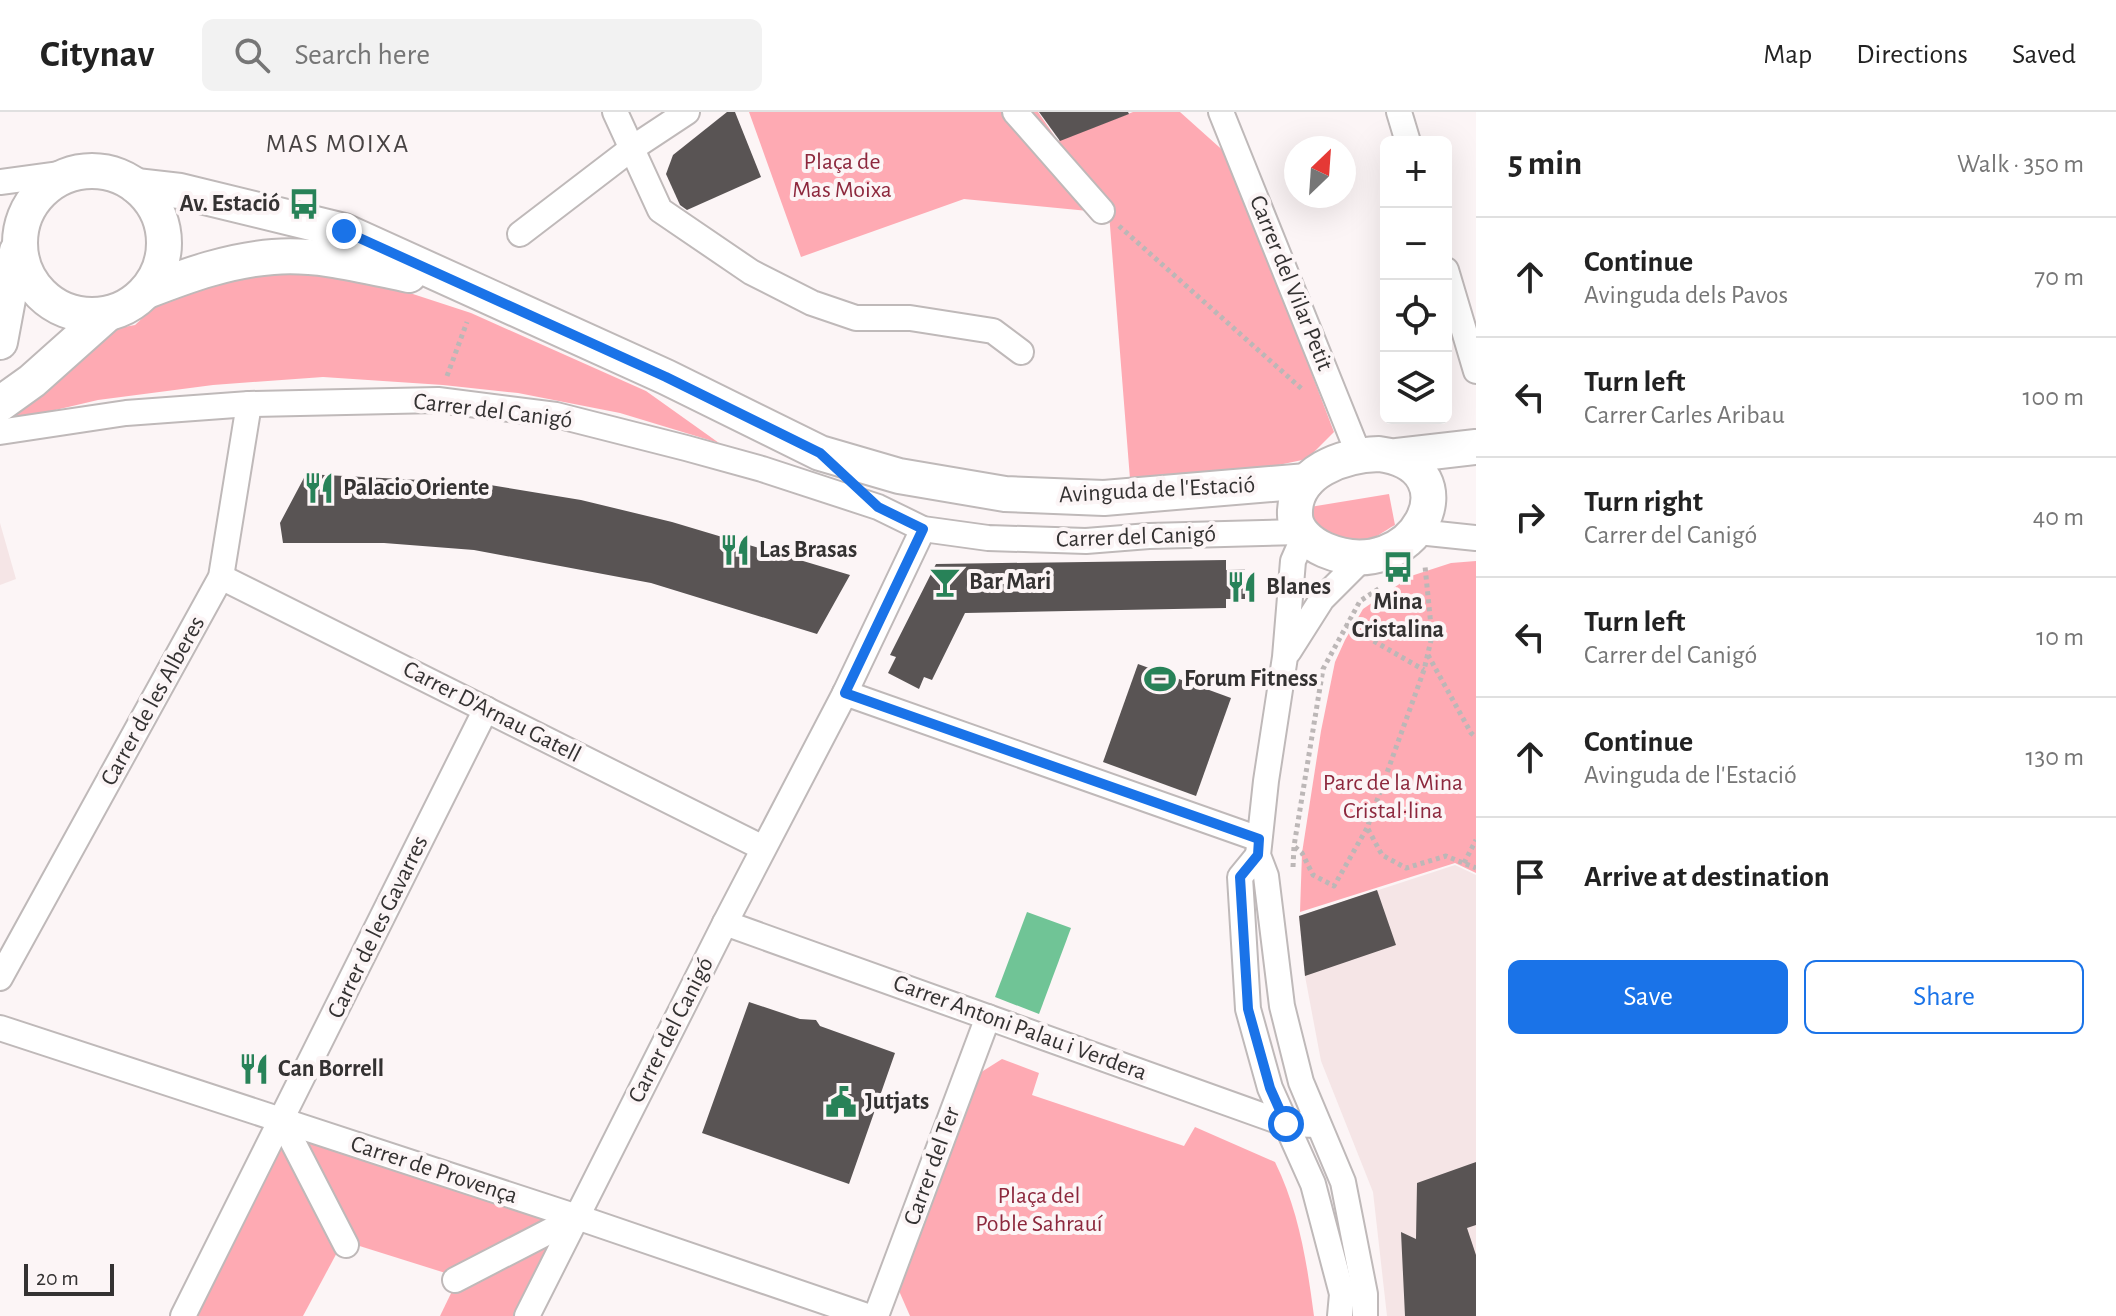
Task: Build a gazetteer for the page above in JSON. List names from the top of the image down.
{
  "streets": {
    "street": [
      "Carrer del Vilar Petit",
      "Carrer del Canigó",
      "Avinguda de l'Estació",
      "Carrer de les Alberes",
      "Carrer D'Arnau Gatell",
      "Carrer de les Gavarres",
      "Carrer Antoni Palau i Verdera",
      "Carrer del Ter",
      "Carrer de Provença"
    ]
  },
  "crossings": [
    ["Carrer del Vilar Petit", "Carrer del Canigó"],
    ["Carrer del Vilar Petit", "Avinguda de l'Estació"],
    ["Carrer del Canigó", "Avinguda de l'Estació"],
    ["Carrer del Canigó", "Carrer de les Alberes"],
    ["Carrer del Canigó", "Carrer D'Arnau Gatell"],
    ["Carrer del Canigó", "Carrer Antoni Palau i Verdera"],
    ["Carrer del Canigó", "Carrer de Provença"],
    ["Carrer de les Alberes", "Carrer D'Arnau Gatell"],
    ["Carrer D'Arnau Gatell", "Carrer de les Gavarres"],
    ["Carrer de les Gavarres", "Carrer de Provença"],
    ["Carrer Antoni Palau i Verdera", "Carrer del Ter"]
  ],
  "districts": ["MAS MOIXA"],
  "parks": ["Plaça de Mas Moixa", "Parc de la Mina Cristal·lina", "Plaça del Poble Sahrauí"],
  "places": {
    "bus stop": ["Av. Estació", "Mina Cristalina"],
    "restaurant": [
      "Palacio Oriente",
      "Las Brasas",
      "Blanes",
      "Can Borrell"
    ],
    "bar": ["Bar Mari"],
    "sports": ["Forum Fitness"],
    "public building": ["Jutjats"]
  },
  "scale_bar": "20 m",
  "north": "top right",
  "page": {
    "header": "Citynav",
    "search": "Search here",
    "nav": ["Map", "Directions", "Saved"],
    "heading": ["5 min", "Walk · 350 m"],
    "map_buttons": ["+", "−"],
    "list": [
      ["Continue", "Avinguda dels Pavos", "70 m"],
      ["Turn left", "Carrer Carles Aribau", "100 m"],
      ["Turn right", "Carrer del Canigó", "40 m"],
      ["Turn left", "Carrer del Canigó", "10 m"],
      ["Continue", "Avinguda de l'Estació", "130 m"],
      "Arrive at destination"
    ],
    "buttons": ["Save", "Share"],
    "scale": "20 m"
  }
}
